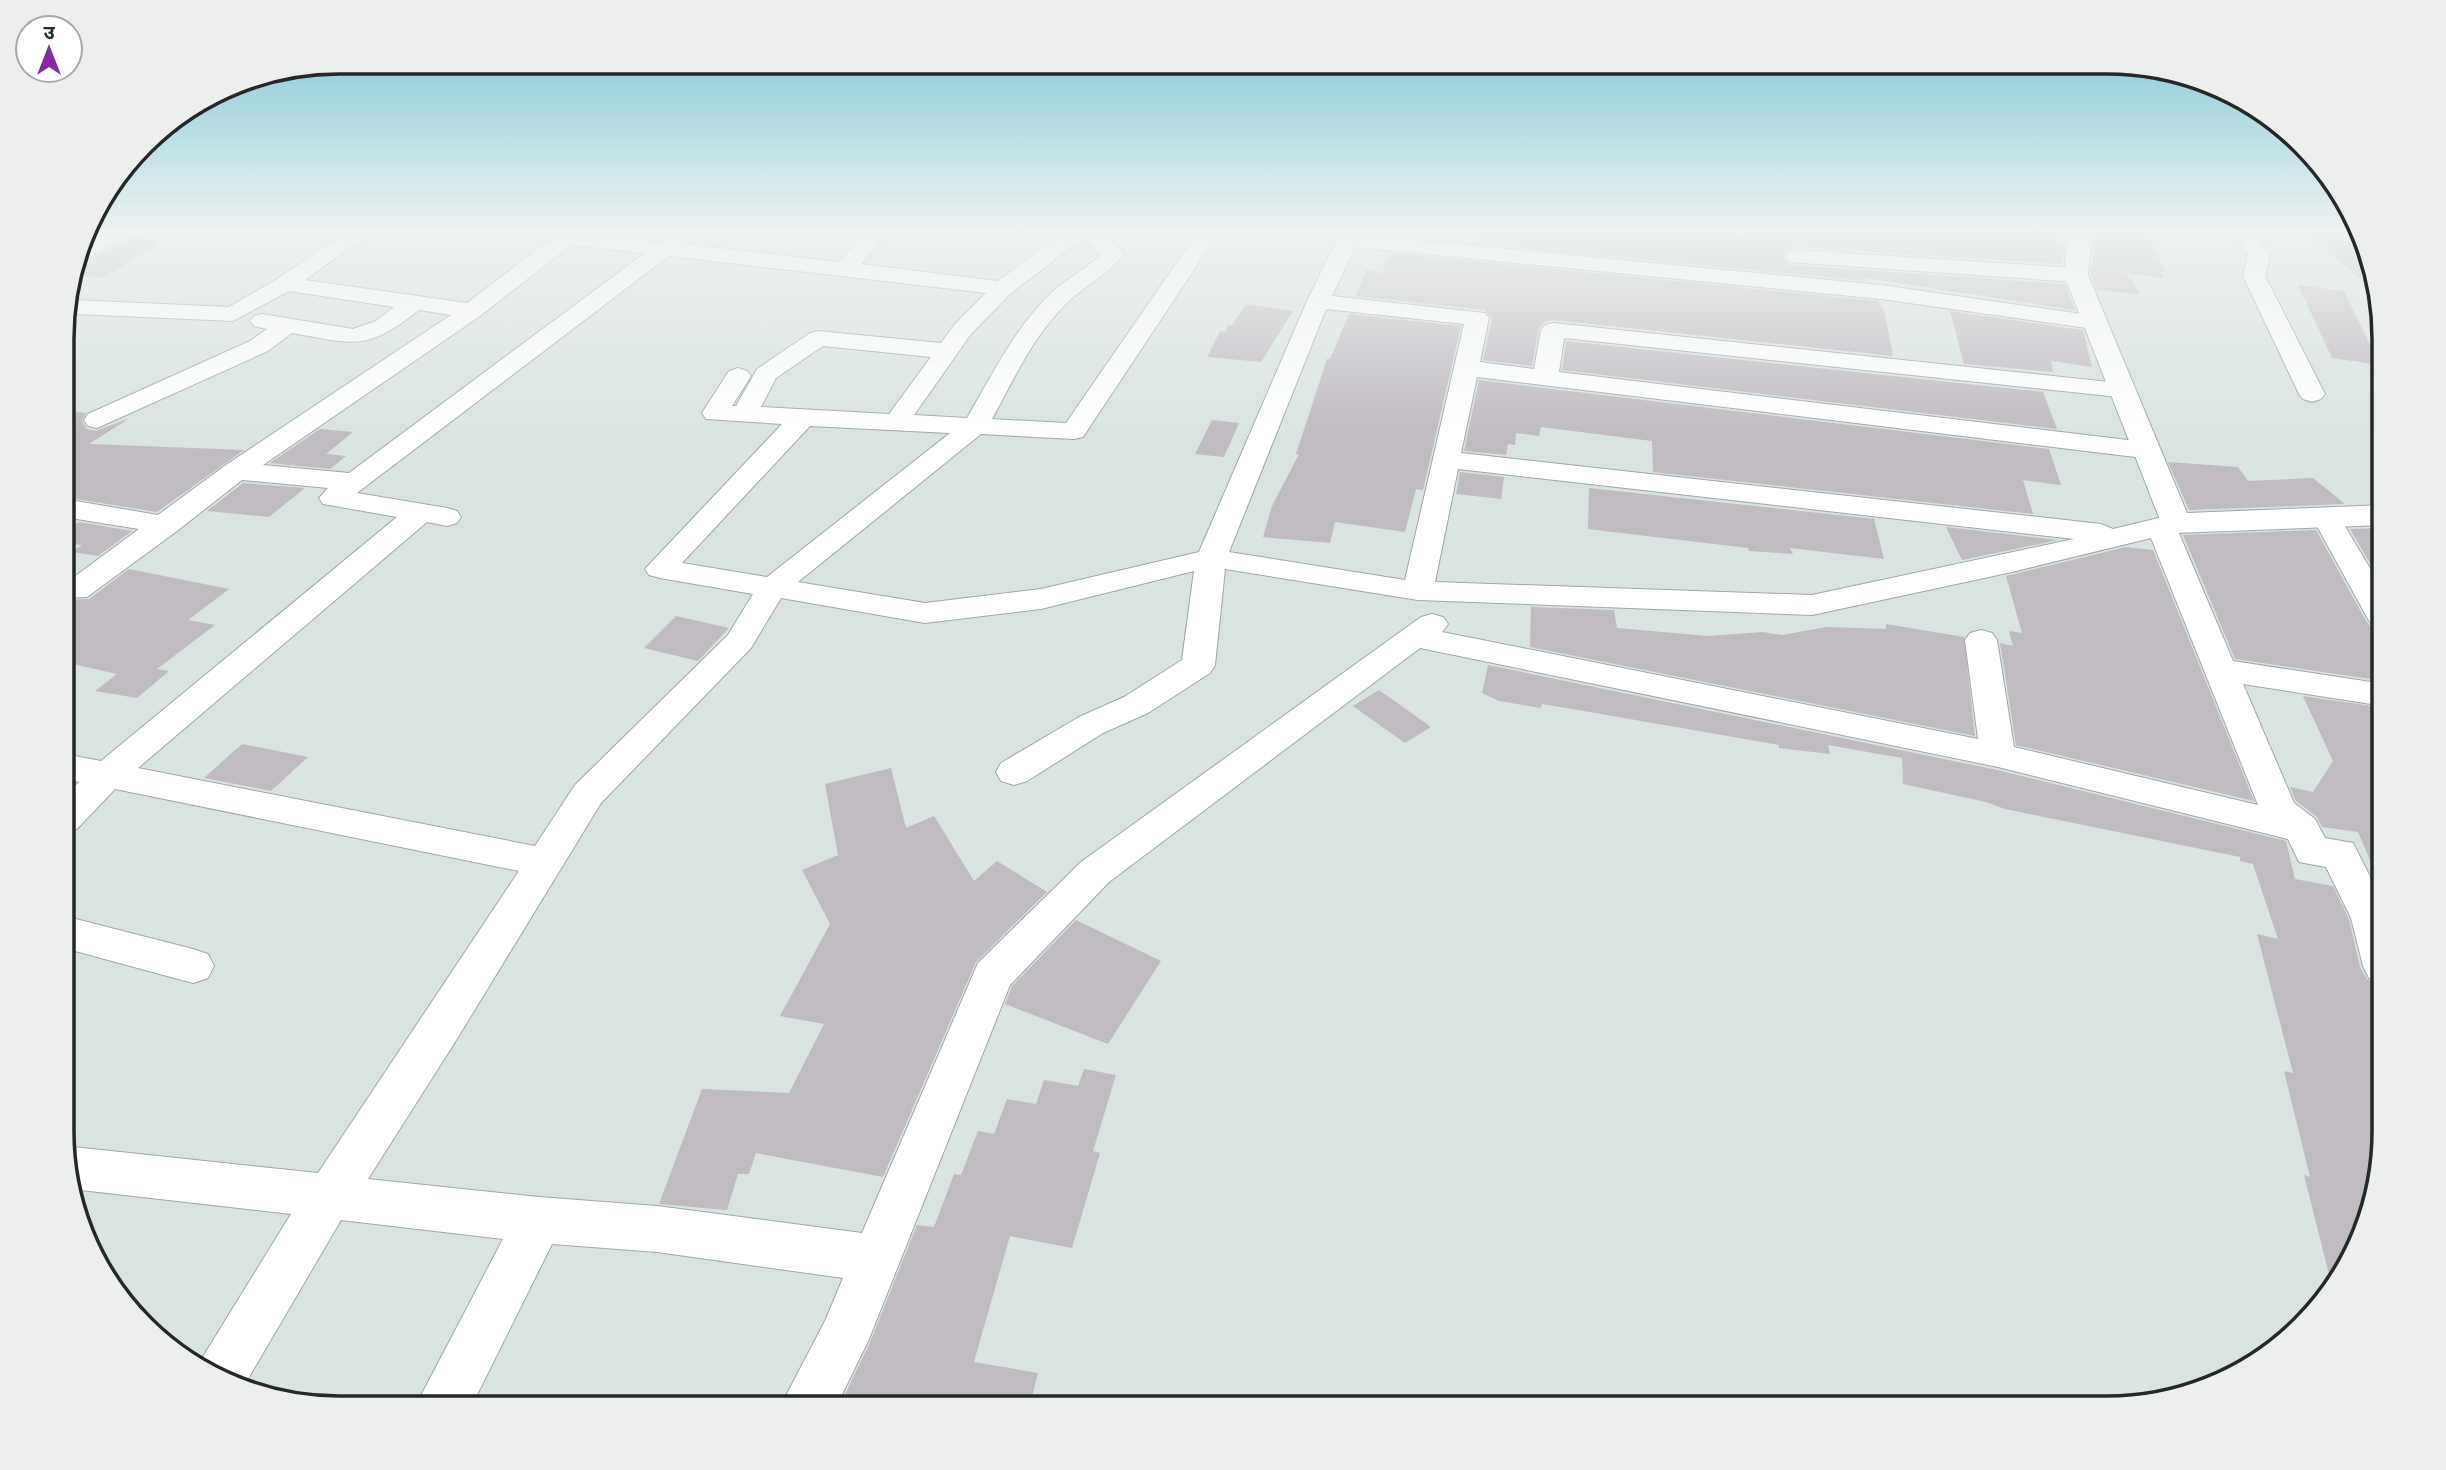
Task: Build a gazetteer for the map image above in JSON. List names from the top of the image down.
{
  "north": "top"
}
